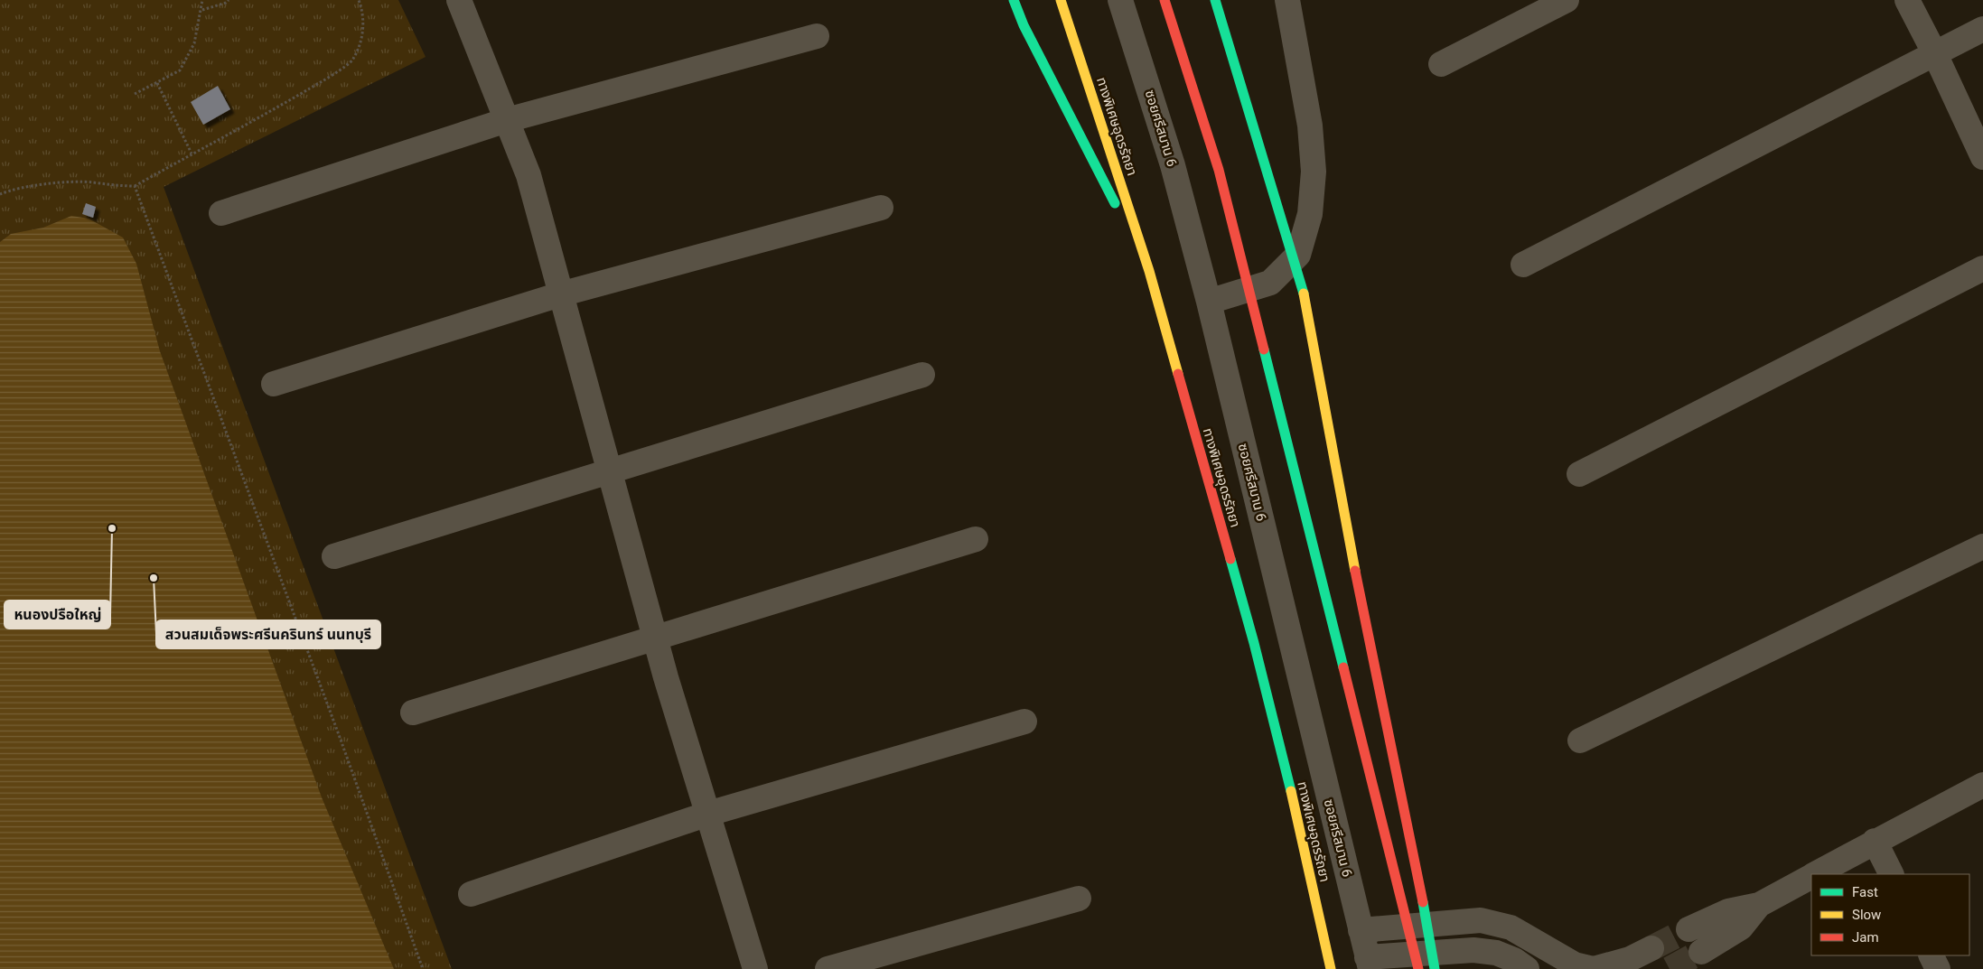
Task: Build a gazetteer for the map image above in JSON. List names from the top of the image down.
{
  "streets": {
    "highway": ["ทางพิเศษอุดรรัถยา"],
    "street": ["ซอยศรีสมาน 6"]
  },
  "places": ["หนองปรือใหญ่", "สวนสมเด็จพระศรีนครินทร์ นนทบุรี"],
  "legend": ["Fast", "Slow", "Jam"]
}
